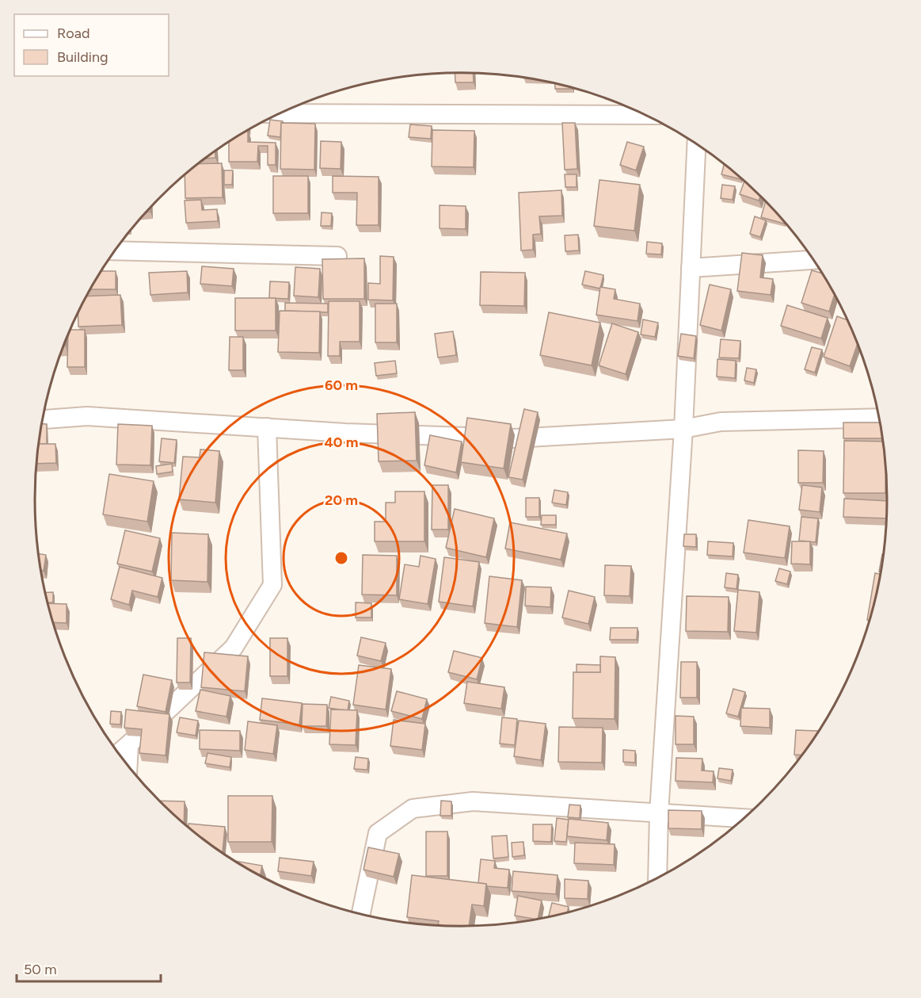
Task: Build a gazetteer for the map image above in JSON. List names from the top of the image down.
{
  "legend": ["Road", "Building"],
  "scale_bar": "50 m",
  "rings": ["60 m", "40 m", "20 m"]
}
